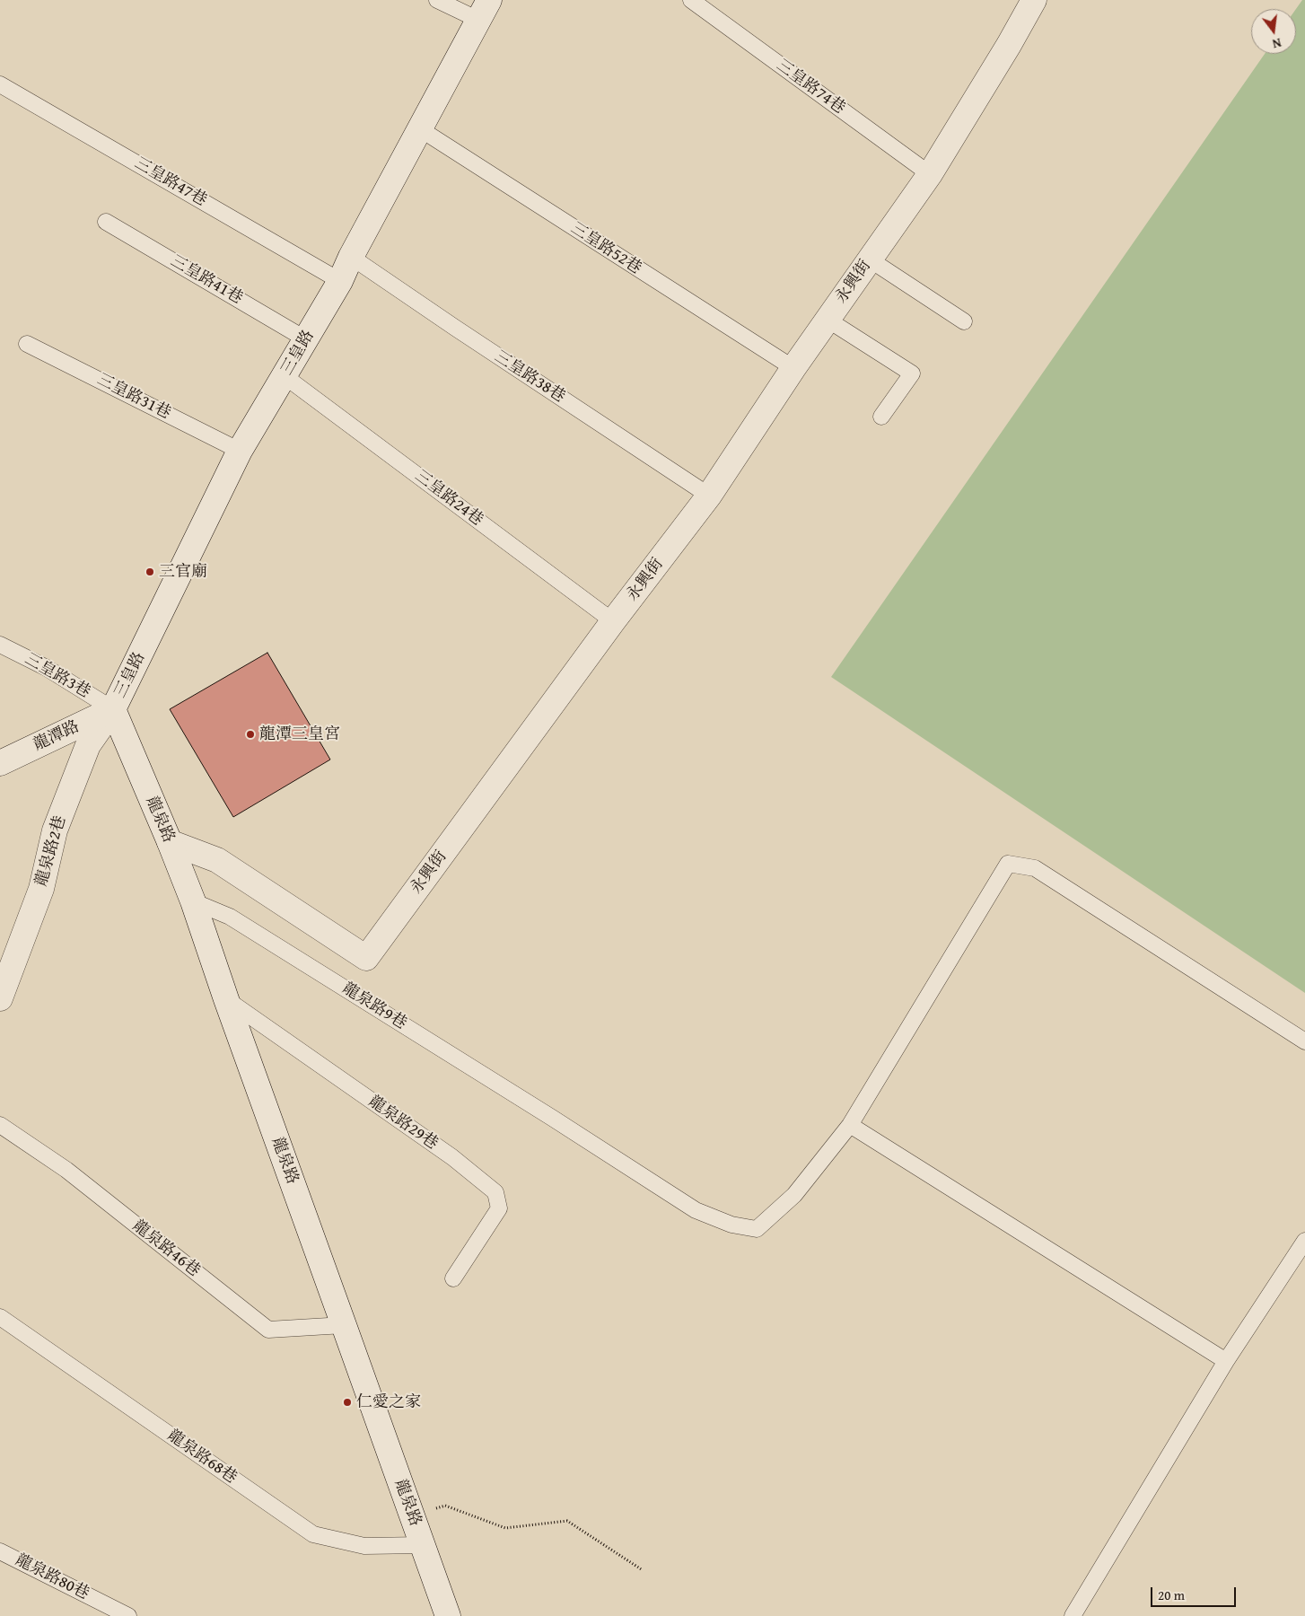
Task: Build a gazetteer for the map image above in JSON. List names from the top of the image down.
{
  "streets": {
    "street": [
      "永興街",
      "三皇路",
      "龍潭路",
      "龍泉路",
      "龍泉路2巷"
    ],
    "lane": [
      "三皇路74巷",
      "三皇路47巷",
      "三皇路52巷",
      "三皇路41巷",
      "三皇路38巷",
      "三皇路31巷",
      "三皇路24巷",
      "三皇路3巷",
      "龍泉路9巷",
      "龍泉路29巷",
      "龍泉路46巷",
      "龍泉路68巷",
      "龍泉路80巷"
    ]
  },
  "crossings": [
    ["三皇路74巷", "永興街"],
    ["三皇路47巷", "三皇路"],
    ["三皇路52巷", "永興街"],
    ["三皇路52巷", "三皇路"],
    ["三皇路41巷", "三皇路"],
    ["永興街", "三皇路38巷"],
    ["永興街", "三皇路24巷"],
    ["永興街", "龍泉路"],
    ["三皇路", "三皇路38巷"],
    ["三皇路", "三皇路31巷"],
    ["三皇路", "三皇路24巷"],
    ["三皇路", "三皇路3巷"],
    ["三皇路", "龍潭路"],
    ["三皇路", "龍泉路"],
    ["三皇路", "龍泉路2巷"],
    ["三皇路3巷", "龍潭路"],
    ["三皇路3巷", "龍泉路"],
    ["三皇路3巷", "龍泉路2巷"],
    ["龍潭路", "龍泉路"],
    ["龍潭路", "龍泉路2巷"],
    ["龍泉路", "龍泉路2巷"],
    ["龍泉路", "龍泉路9巷"],
    ["龍泉路", "龍泉路29巷"],
    ["龍泉路", "龍泉路46巷"],
    ["龍泉路", "龍泉路68巷"]
  ],
  "places": ["三官廟", "龍潭三皇宮", "仁愛之家"],
  "scale_bar": "20 m",
  "north": "bottom"
}
